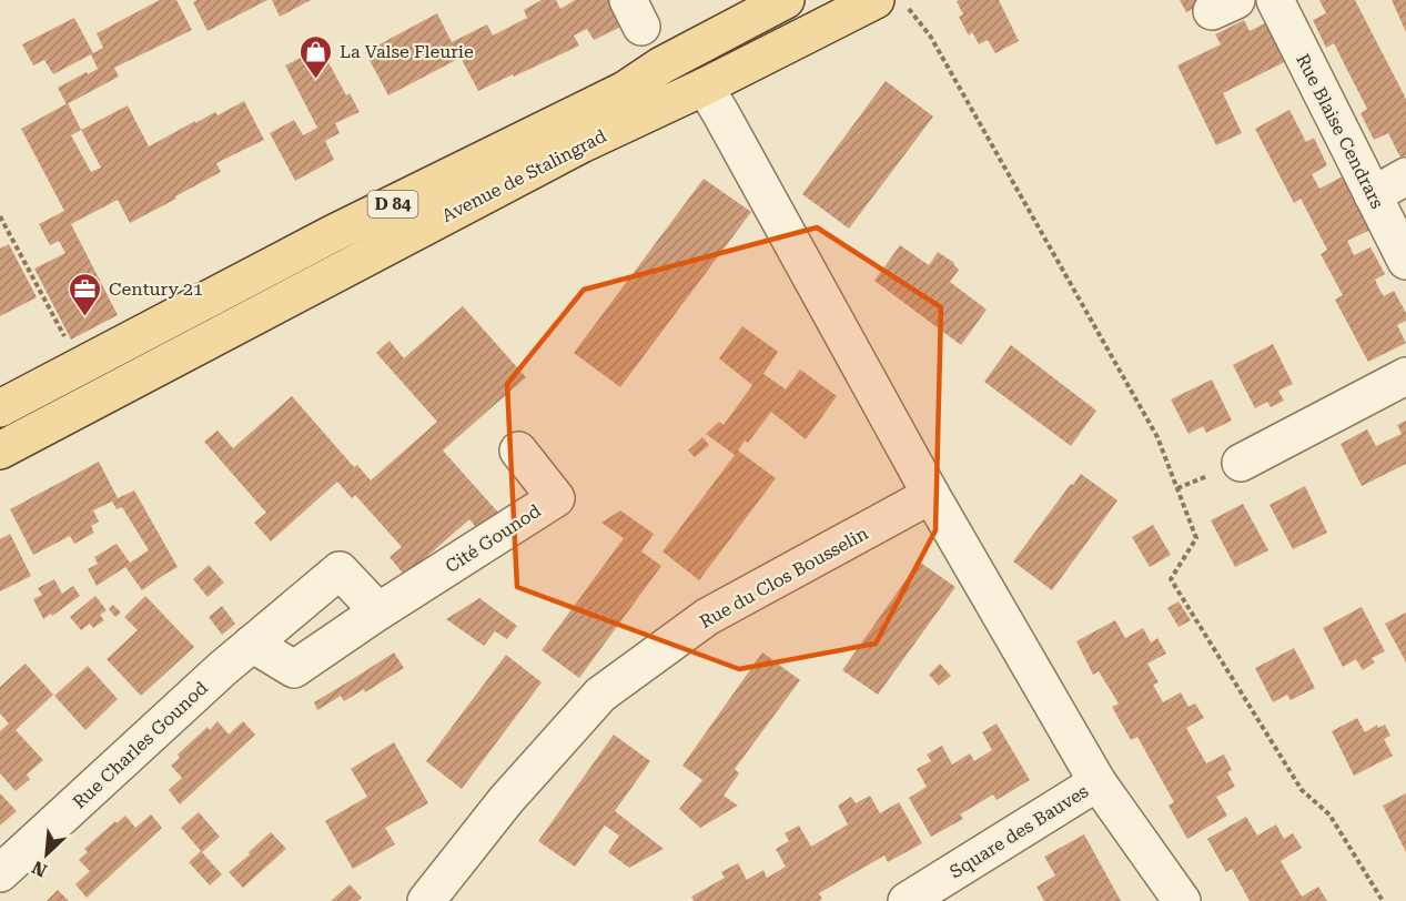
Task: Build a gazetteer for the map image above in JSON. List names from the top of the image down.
{
  "streets": {
    "main road": ["Avenue de Stalingrad", "D 84"],
    "street": [
      "Rue Blaise Cendrars",
      "Cité Gounod",
      "Rue du Clos Bousselin",
      "Rue Charles Gounod",
      "Square des Bauves"
    ]
  },
  "crossings": [
    ["Cité Gounod", "Rue Charles Gounod"],
    ["Rue du Clos Bousselin", "Square des Bauves"]
  ],
  "places": {
    "shop": ["La Valse Fleurie"],
    "office": ["Century 21"]
  },
  "north": "bottom left"
}
